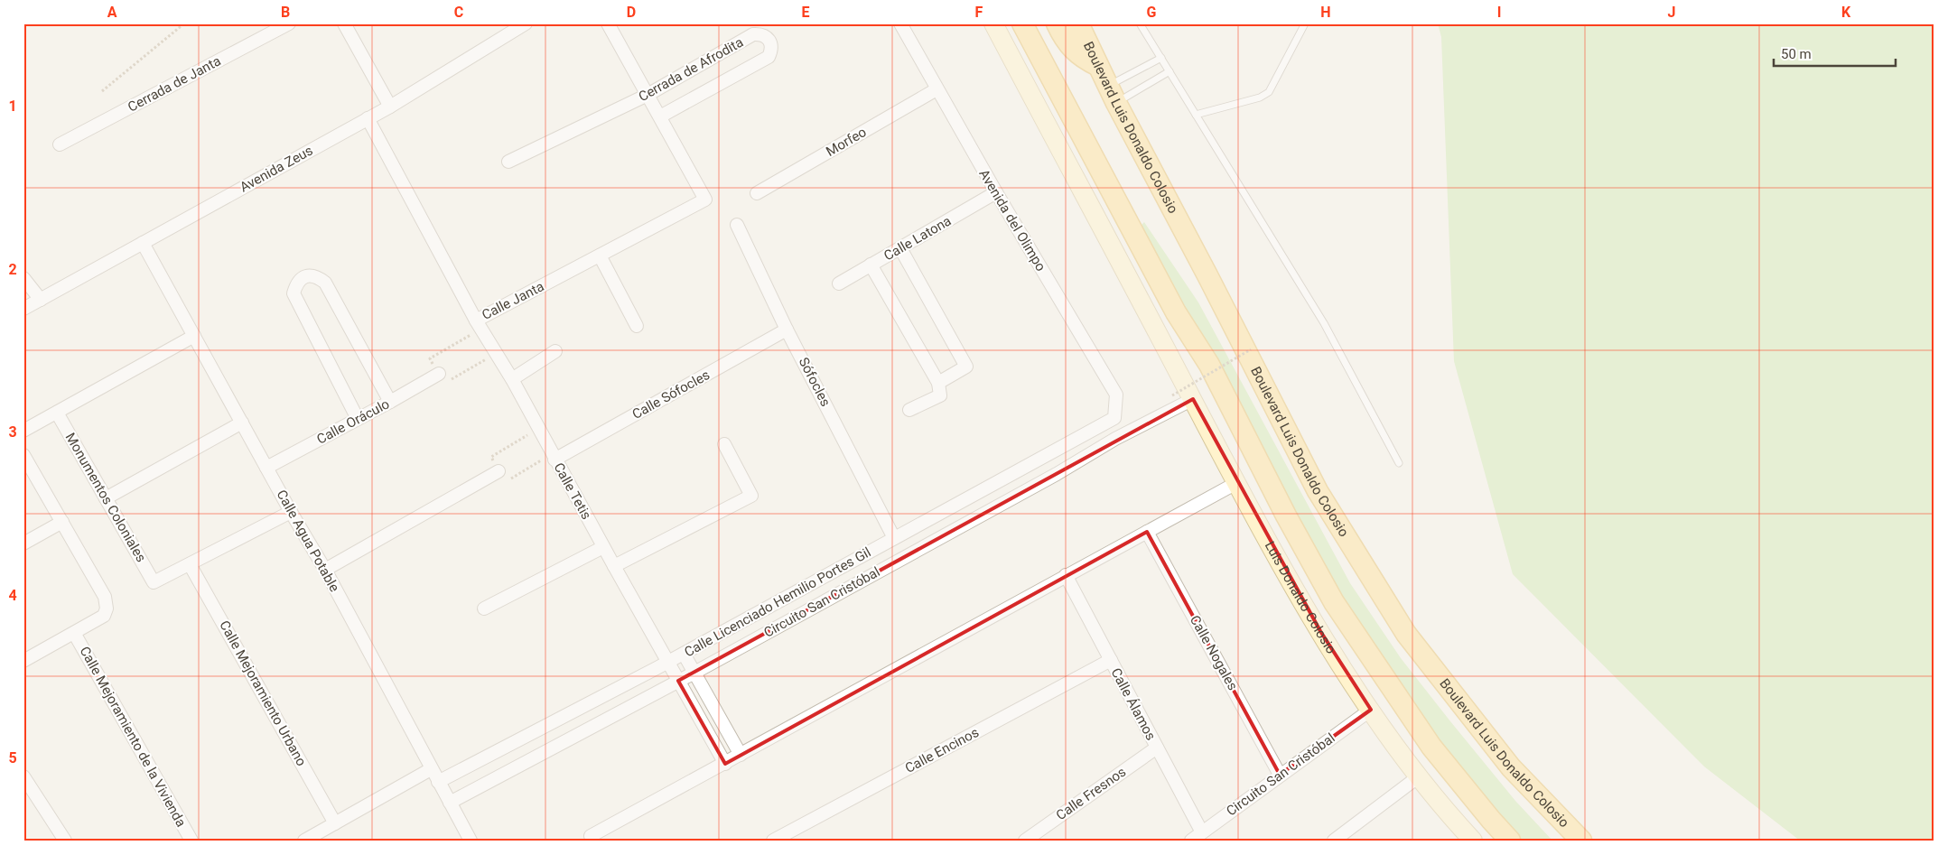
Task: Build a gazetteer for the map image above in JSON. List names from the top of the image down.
{
  "streets": {
    "main road": ["Boulevard Luis Donaldo Colosio"],
    "street": [
      "Cerrada de Afrodita",
      "Cerrada de Janta",
      "Morfeo",
      "Avenida Zeus",
      "Avenida del Olimpo",
      "Calle Latona",
      "Calle Janta",
      "Sófocles",
      "Calle Sófocles",
      "Calle Oráculo",
      "Calle Tetis",
      "Monumentos Coloniales",
      "Calle Agua Potable",
      "Luis Donaldo Colosio",
      "Calle Licenciado Hemilio Portes Gil",
      "Circuito San Cristóbal",
      "Calle Nogales",
      "Calle Mejoramiento Urbano",
      "Calle Álamos",
      "Calle Mejoramiento de la Vivienda",
      "Calle Encinos",
      "Calle Fresnos"
    ]
  },
  "crossings": [
    ["Cerrada de Afrodita", "Calle Janta"],
    ["Morfeo", "Avenida del Olimpo"],
    ["Avenida Zeus", "Calle Janta"],
    ["Avenida Zeus", "Calle Agua Potable"],
    ["Avenida del Olimpo", "Calle Latona"],
    ["Avenida del Olimpo", "Calle Licenciado Hemilio Portes Gil"],
    ["Calle Janta", "Calle Tetis"],
    ["Sófocles", "Calle Sófocles"],
    ["Sófocles", "Calle Licenciado Hemilio Portes Gil"],
    ["Calle Sófocles", "Calle Tetis"],
    ["Calle Oráculo", "Calle Agua Potable"],
    ["Calle Tetis", "Calle Licenciado Hemilio Portes Gil"],
    ["Calle Tetis", "Circuito San Cristóbal"],
    ["Monumentos Coloniales", "Calle Mejoramiento Urbano"],
    ["Calle Agua Potable", "Calle Licenciado Hemilio Portes Gil"],
    ["Calle Agua Potable", "Circuito San Cristóbal"],
    ["Luis Donaldo Colosio", "Circuito San Cristóbal"],
    ["Circuito San Cristóbal", "Calle Nogales"],
    ["Circuito San Cristóbal", "Calle Álamos"],
    ["Calle Álamos", "Calle Encinos"],
    ["Calle Álamos", "Calle Fresnos"]
  ],
  "scale_bar": "50 m",
  "grid": {
    "columns": [
      "A",
      "B",
      "C",
      "D",
      "E",
      "F",
      "G",
      "H",
      "I",
      "J",
      "K"
    ],
    "rows": [
      "1",
      "2",
      "3",
      "4",
      "5"
    ]
  }
}
